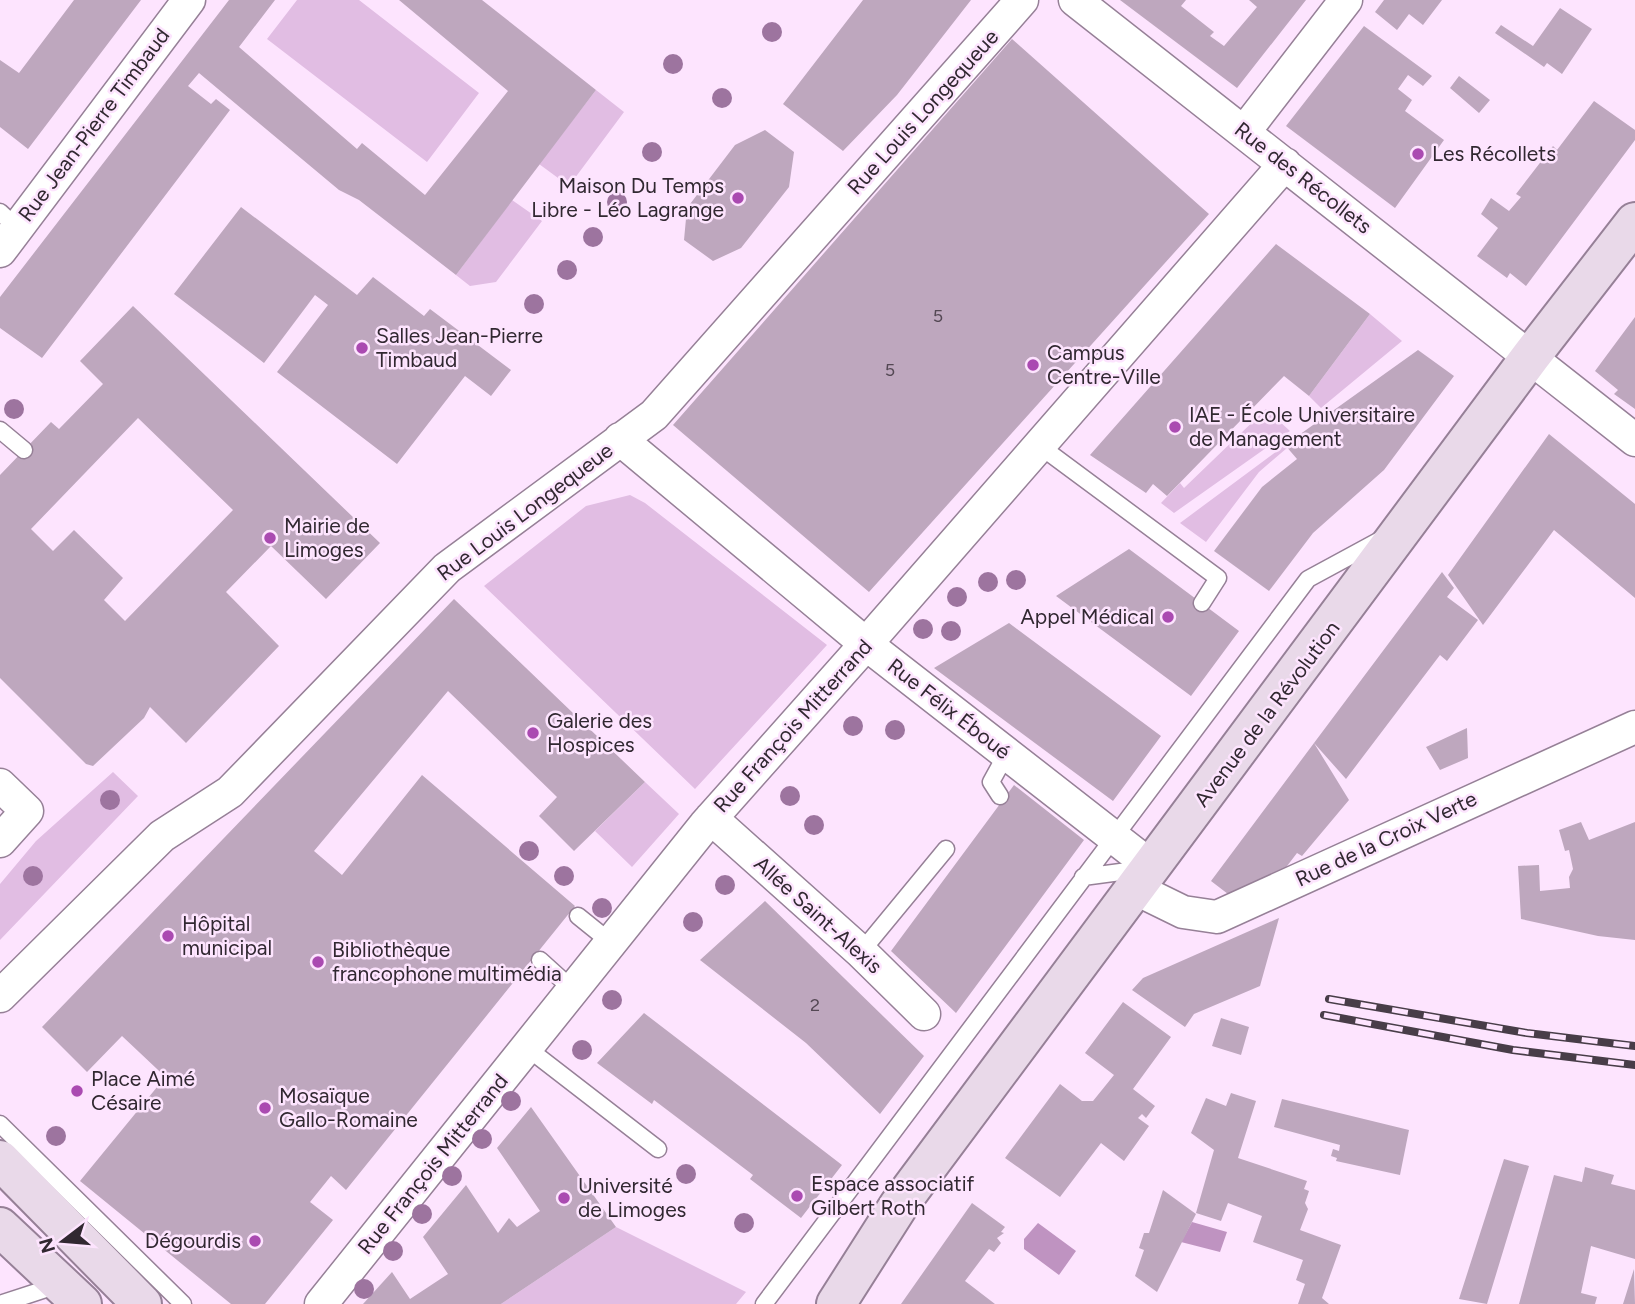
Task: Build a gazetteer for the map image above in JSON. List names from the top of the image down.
{
  "streets": {
    "main road": ["Avenue de la Révolution"],
    "street": [
      "Rue Louis Longequeue",
      "Rue Jean-Pierre Timbaud",
      "Rue des Récollets",
      "Rue Félix Éboué",
      "Rue François Mitterrand",
      "Rue de la Croix Verte",
      "Allée Saint-Alexis"
    ]
  },
  "crossings": [
    ["Rue Louis Longequeue", "Rue Félix Éboué"],
    ["Rue des Récollets", "Avenue de la Révolution"],
    ["Rue des Récollets", "Rue François Mitterrand"],
    ["Rue Félix Éboué", "Avenue de la Révolution"],
    ["Rue Félix Éboué", "Rue François Mitterrand"],
    ["Rue Félix Éboué", "Rue de la Croix Verte"],
    ["Avenue de la Révolution", "Rue de la Croix Verte"],
    ["Rue François Mitterrand", "Allée Saint-Alexis"]
  ],
  "places": [
    "Les Récollets",
    "Maison Du Temps Libre - Léo Lagrange",
    "Salles Jean-Pierre Timbaud",
    "Campus Centre-Ville",
    "IAE - École Universitaire de Management",
    "Mairie de Limoges",
    "Appel Médical",
    "Galerie des Hospices",
    "Hôpital municipal",
    "Bibliothèque francophone multimédia",
    "Place Aimé Césaire",
    "Mosaïque Gallo-Romaine",
    "Espace associatif Gilbert Roth",
    "Université de Limoges",
    "Dégourdis"
  ],
  "house_numbers": ["5", "5", "2"],
  "north": "left"
}
